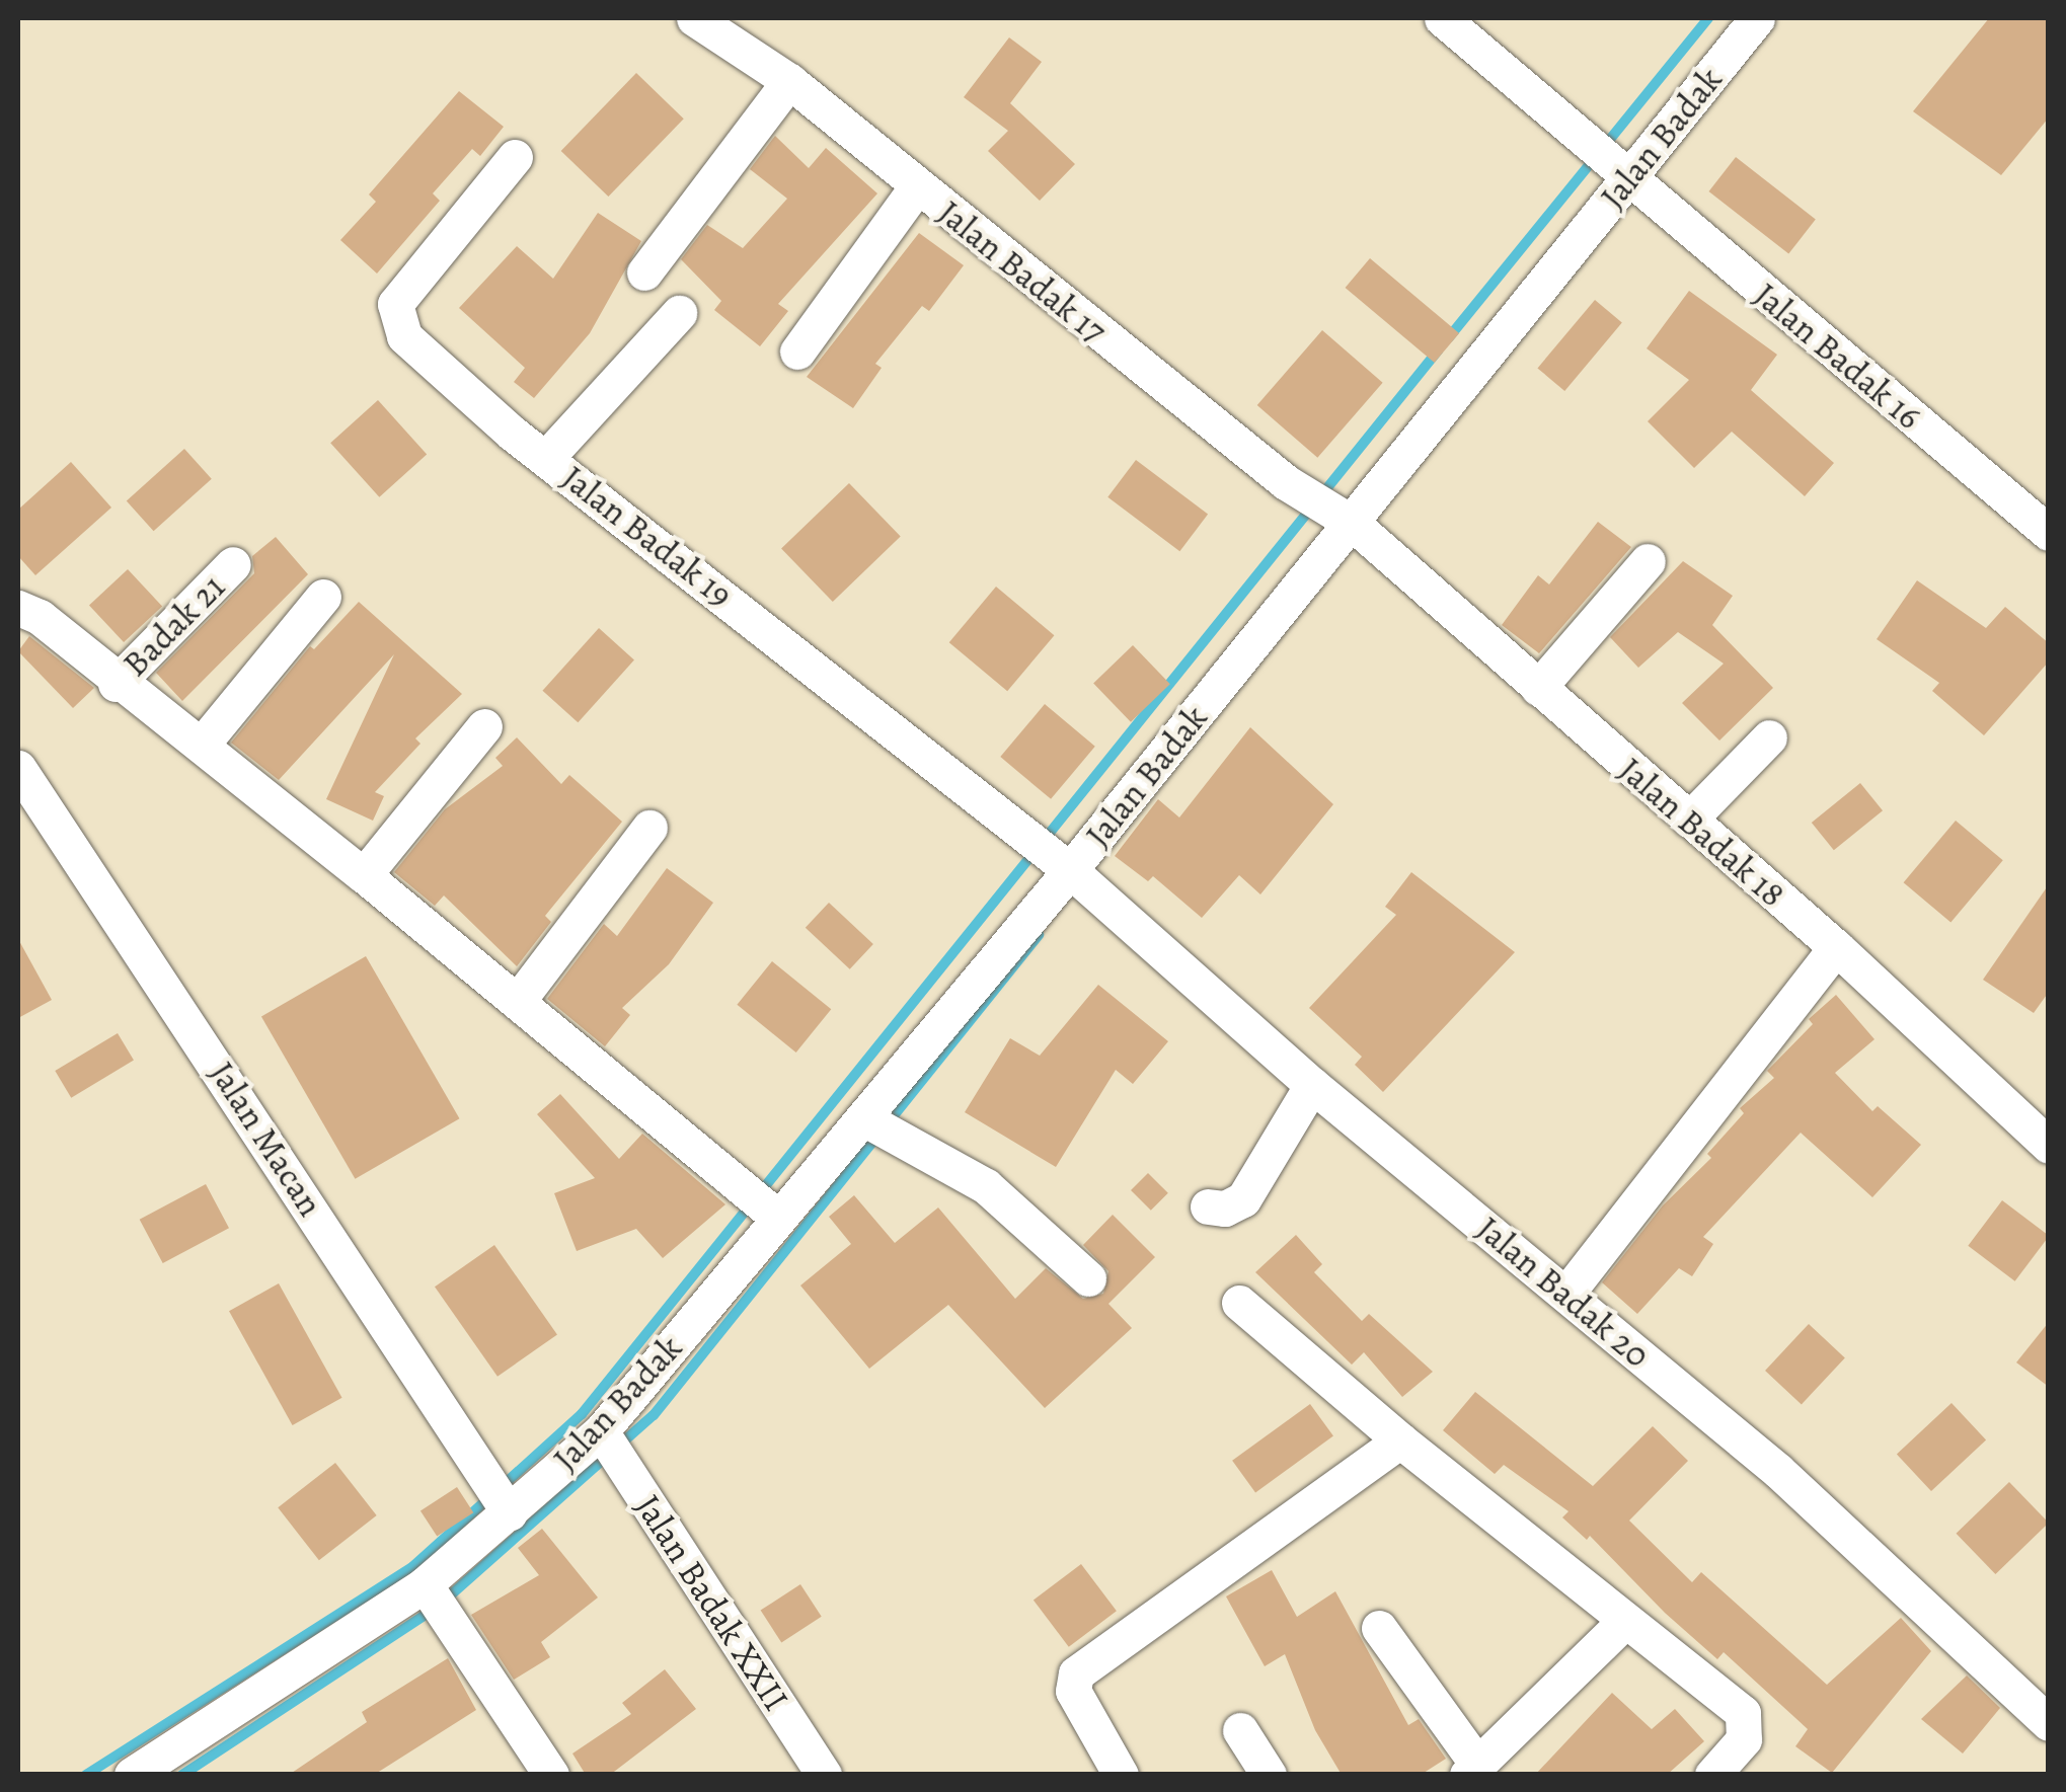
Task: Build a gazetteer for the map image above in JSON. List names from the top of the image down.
{
  "streets": {
    "street": [
      "Jalan Badak",
      "Jalan Badak 17",
      "Jalan Badak 16",
      "Jalan Badak 19",
      "Badak 21",
      "Jalan Badak 18",
      "Jalan Macan",
      "Jalan Badak 20",
      "Jalan Badak XXII"
    ]
  },
  "crossings": [
    ["Jalan Badak", "Jalan Badak 17"],
    ["Jalan Badak", "Jalan Badak 16"],
    ["Jalan Badak", "Jalan Badak 19"],
    ["Jalan Badak", "Jalan Badak 18"],
    ["Jalan Badak", "Jalan Macan"],
    ["Jalan Badak", "Jalan Badak 20"],
    ["Jalan Badak", "Jalan Badak XXII"],
    ["Jalan Badak 17", "Jalan Badak 18"],
    ["Jalan Badak 19", "Jalan Badak 20"]
  ]
}
